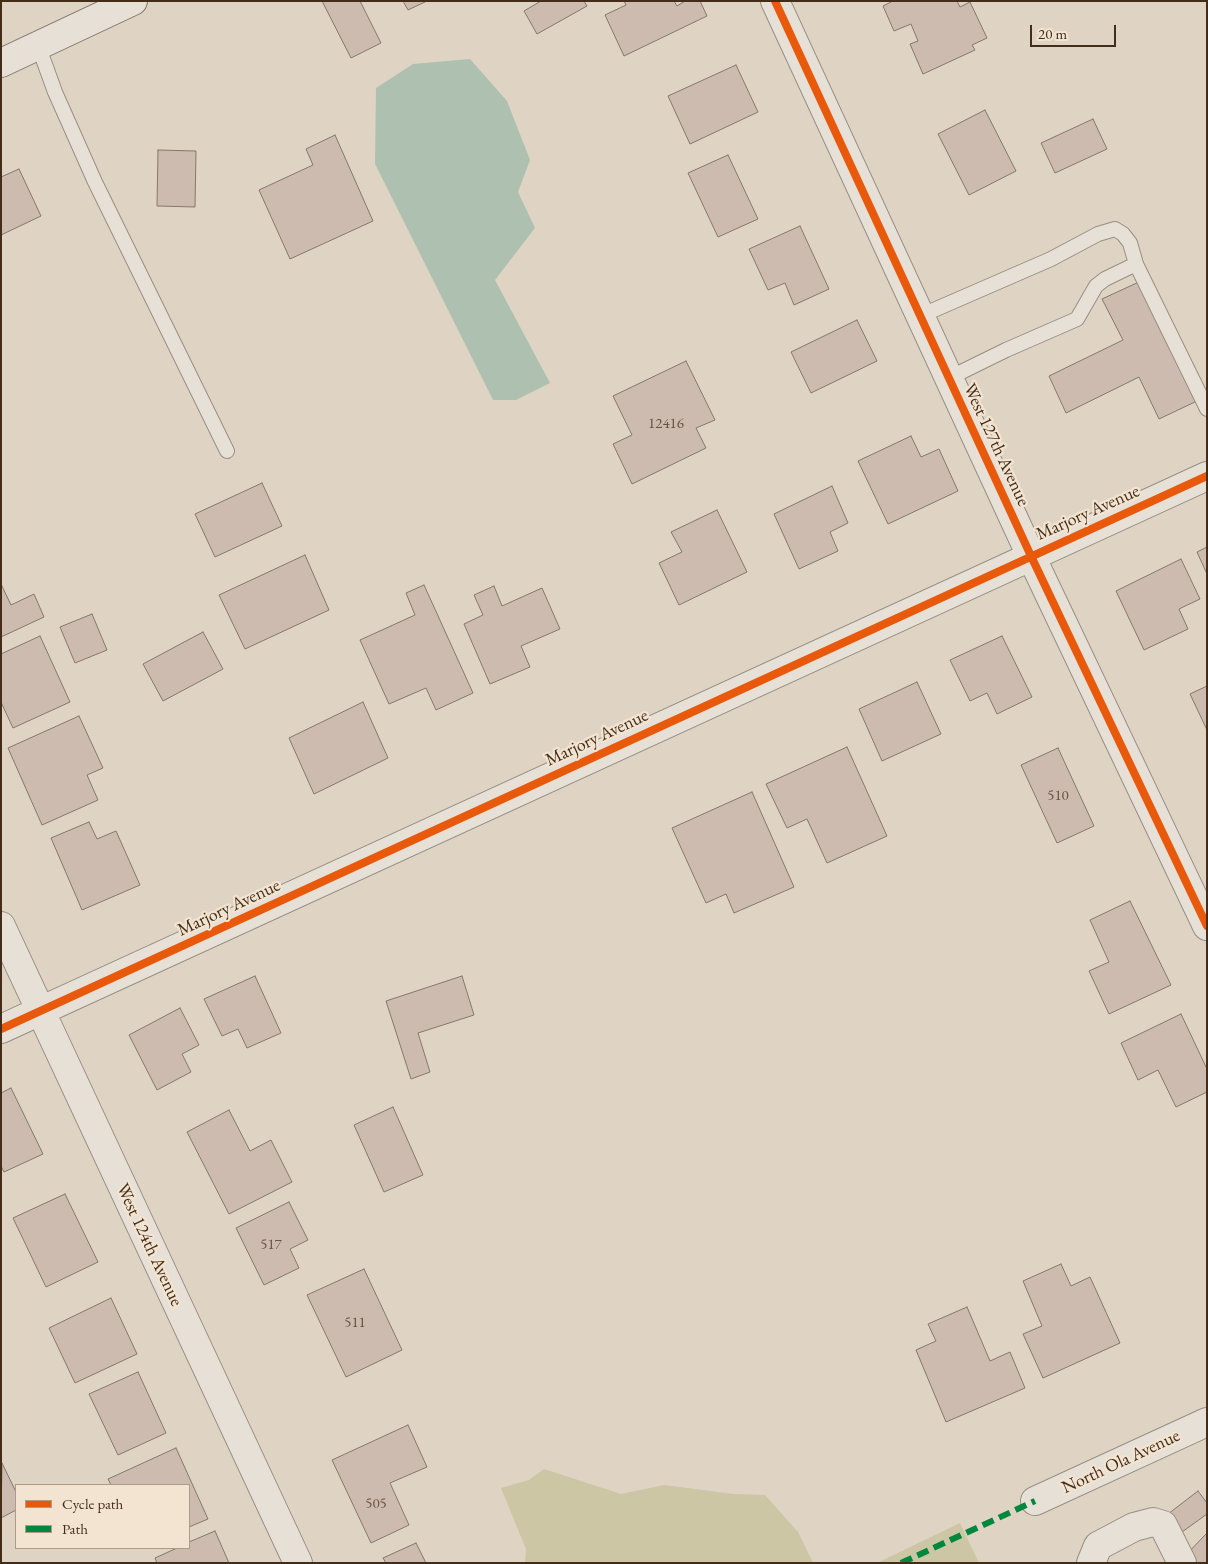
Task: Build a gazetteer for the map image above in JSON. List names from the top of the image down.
{
  "streets": {
    "street": [
      "West 127th Avenue",
      "Marjory Avenue",
      "West 124th Avenue",
      "North Ola Avenue"
    ]
  },
  "crossings": [
    ["West 127th Avenue", "Marjory Avenue"],
    ["Marjory Avenue", "West 124th Avenue"]
  ],
  "house_numbers": [
    "12416",
    "510",
    "517",
    "511",
    "505"
  ],
  "legend": ["Cycle path", "Path"],
  "scale_bar": "20 m"
}
